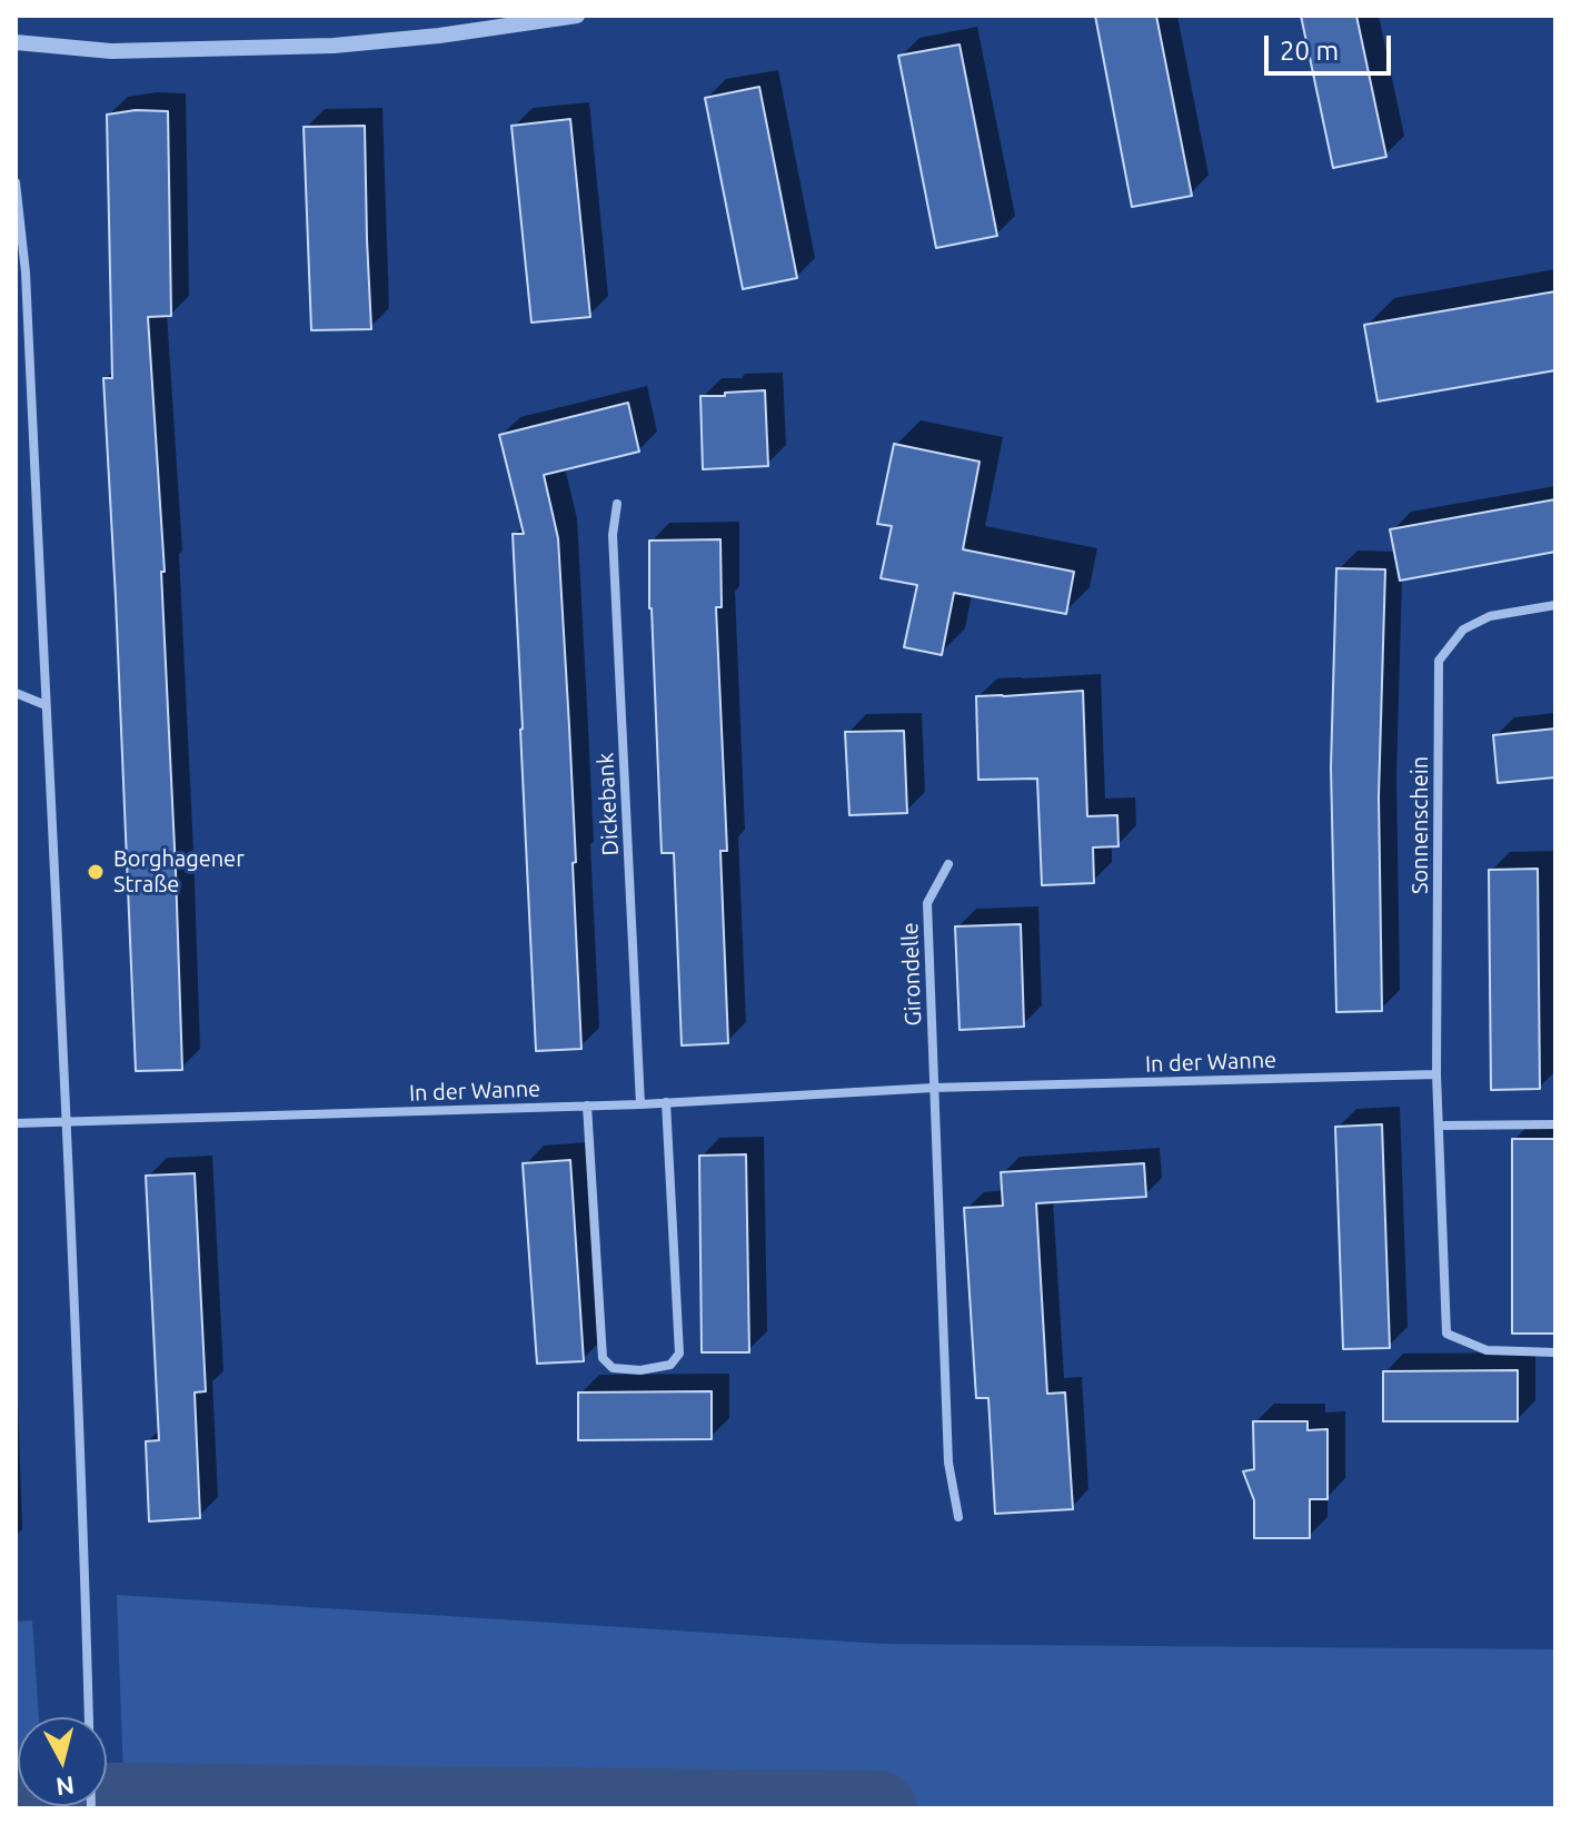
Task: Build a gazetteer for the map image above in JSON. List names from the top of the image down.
{
  "streets": {
    "street": [
      "Dickebank",
      "Sonnenschein",
      "Girondelle",
      "In der Wanne"
    ]
  },
  "crossings": [
    ["Dickebank", "In der Wanne"],
    ["Sonnenschein", "In der Wanne"],
    ["Girondelle", "In der Wanne"]
  ],
  "places": ["Borghagener Straße"],
  "scale_bar": "20 m",
  "north": "bottom"
}
